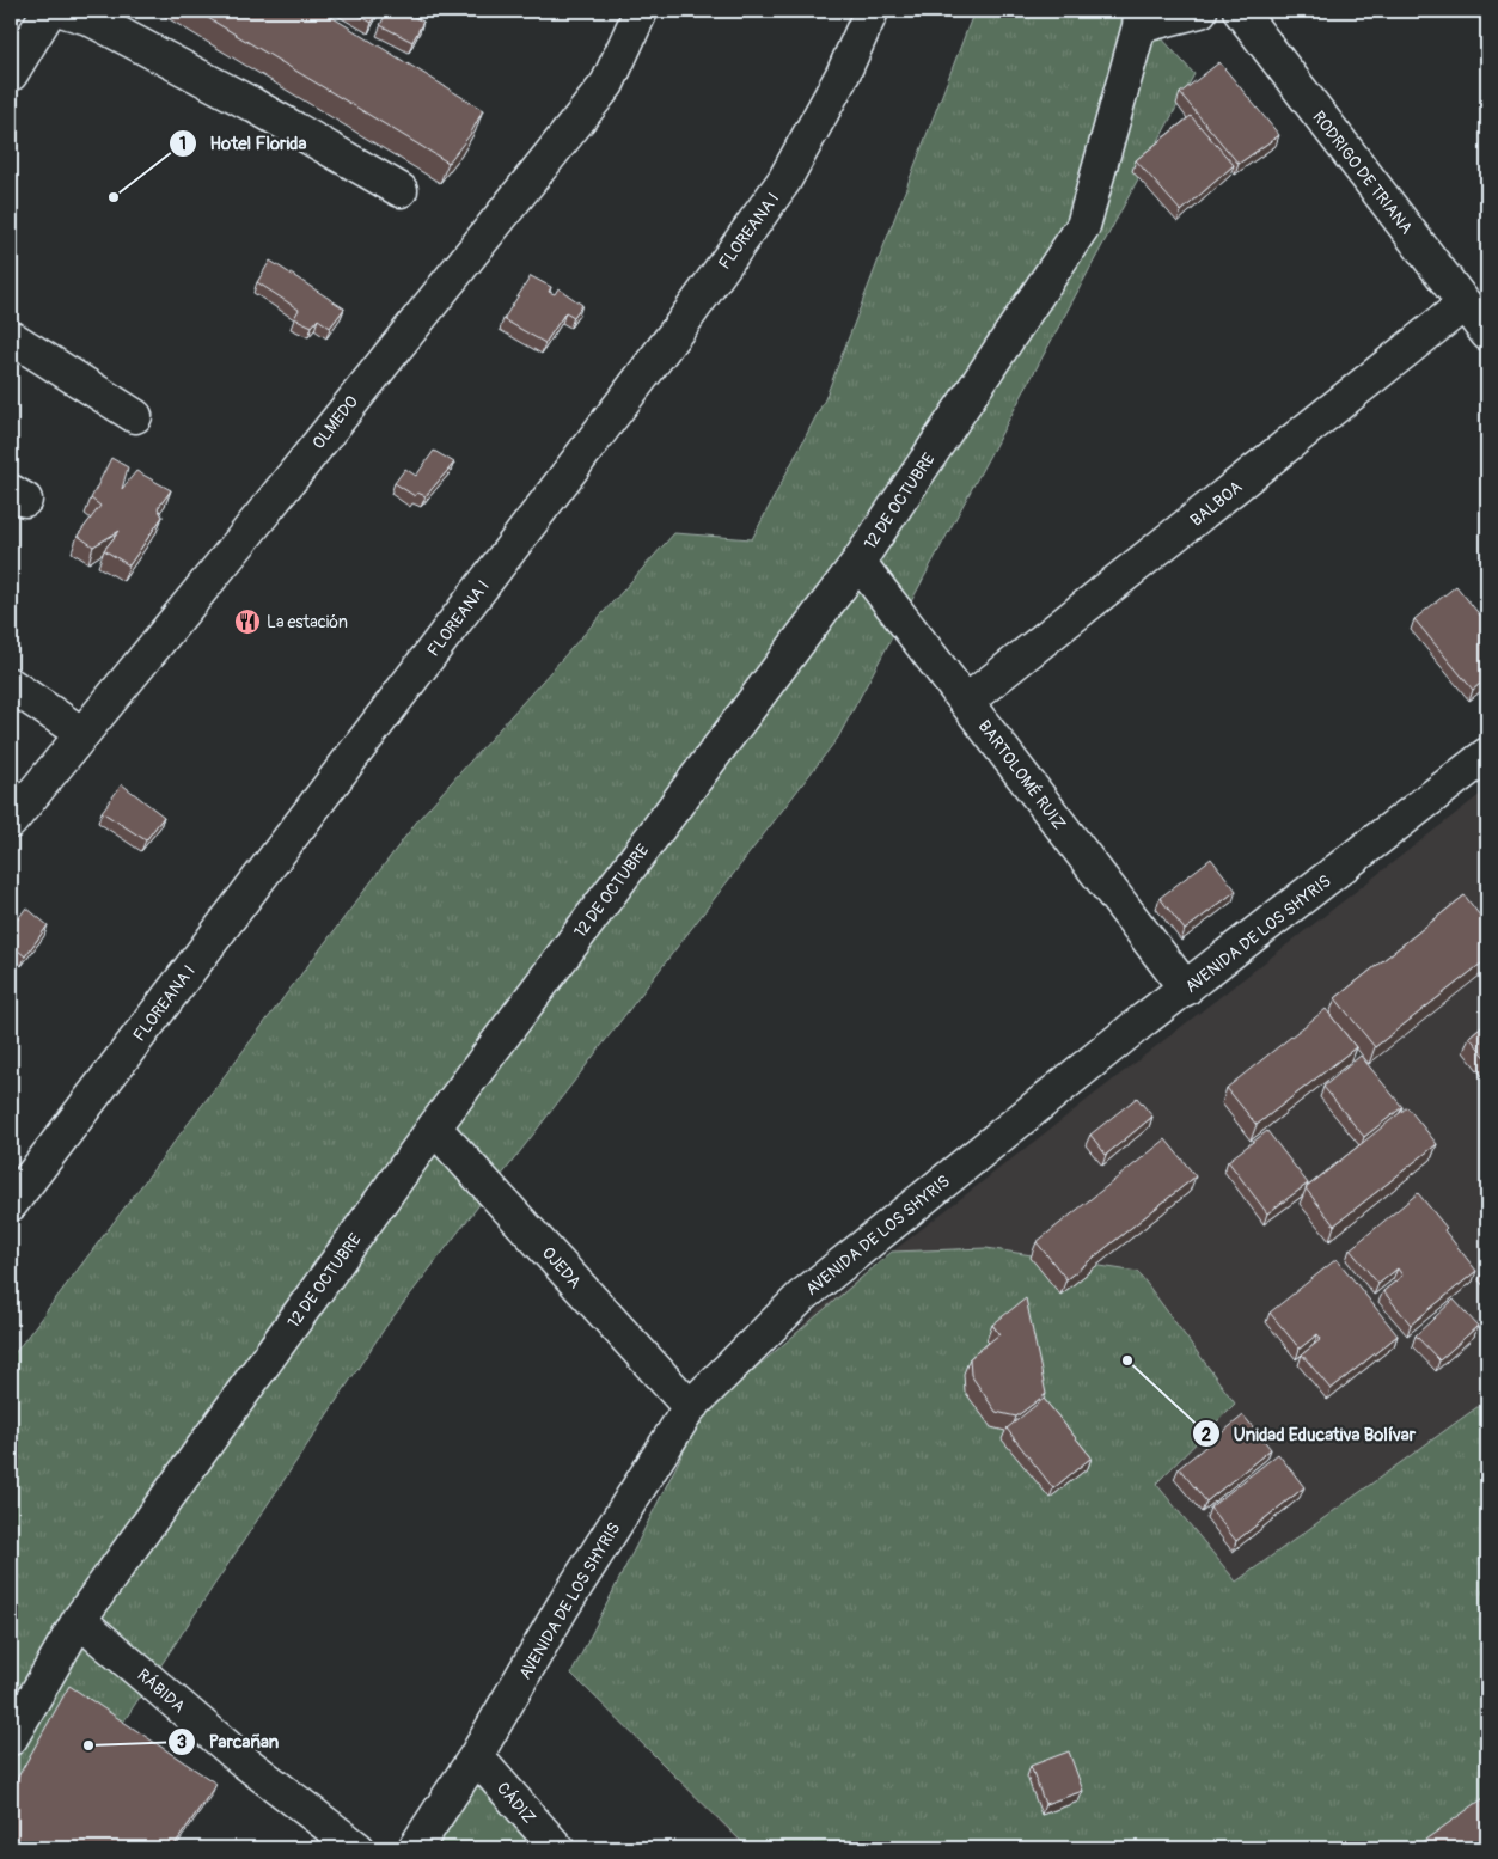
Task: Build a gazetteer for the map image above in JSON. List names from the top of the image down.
{
  "streets": {
    "street": [
      "RODRIGO DE TRIANA",
      "FLOREANA I",
      "OLMEDO",
      "12 DE OCTUBRE",
      "BALBOA",
      "BARTOLOMÉ RUIZ",
      "AVENIDA DE LOS SHYRIS",
      "OJEDA",
      "RÁBIDA",
      "CÁDIZ"
    ]
  },
  "crossings": [
    ["RODRIGO DE TRIANA", "BALBOA"],
    ["12 DE OCTUBRE", "BARTOLOMÉ RUIZ"],
    ["12 DE OCTUBRE", "OJEDA"],
    ["12 DE OCTUBRE", "RÁBIDA"],
    ["BALBOA", "BARTOLOMÉ RUIZ"],
    ["BARTOLOMÉ RUIZ", "AVENIDA DE LOS SHYRIS"],
    ["AVENIDA DE LOS SHYRIS", "OJEDA"],
    ["AVENIDA DE LOS SHYRIS", "CÁDIZ"]
  ],
  "places": {
    "other": ["Hotel Florida", "Unidad Educativa Bolívar", "Parcañan"],
    "restaurant": ["La estación"]
  }
}
